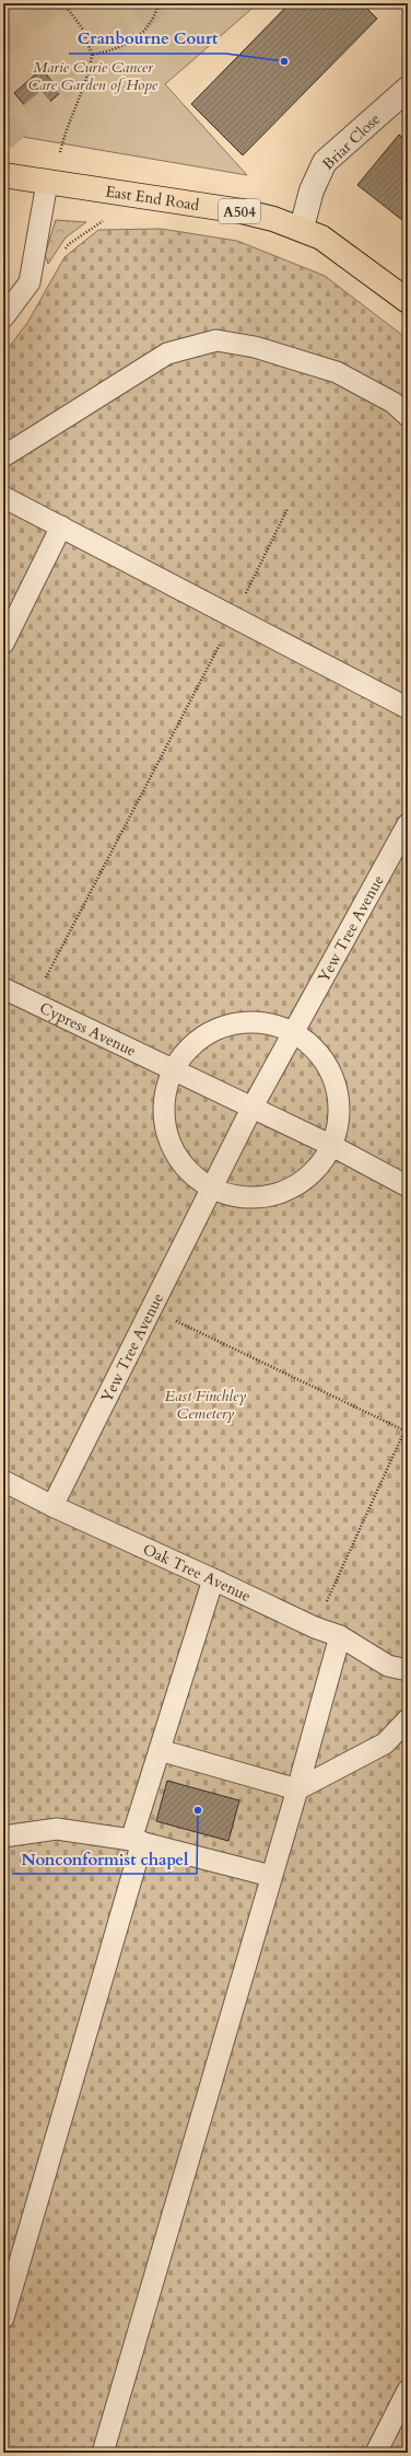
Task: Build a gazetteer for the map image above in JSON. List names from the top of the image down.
{
  "streets": {
    "main road": ["East End Road", "A504"],
    "street": ["Briar Close"],
    "lane": ["Yew Tree Avenue", "Cypress Avenue", "Oak Tree Avenue"]
  },
  "crossings": [
    ["Briar Close", "East End Road"],
    ["Yew Tree Avenue", "Cypress Avenue"],
    ["Yew Tree Avenue", "Oak Tree Avenue"]
  ],
  "parks": ["Marie Curie Cancer Care Garden of Hope", "East Finchley Cemetery"],
  "places": ["Cranbourne Court", "Nonconformist chapel"]
}
